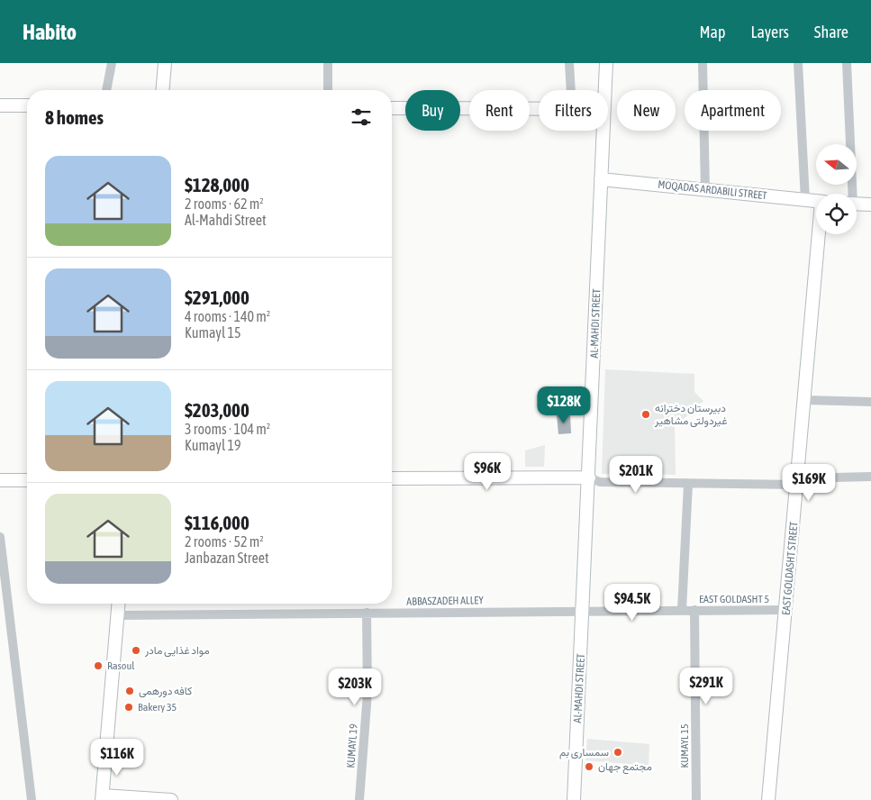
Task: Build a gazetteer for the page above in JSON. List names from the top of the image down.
{
  "streets": {
    "street": [
      "MOQADAS ARDABILI STREET",
      "AL-MAHDI STREET",
      "EAST GOLDASHT STREET",
      "EAST GOLDASHT 5",
      "ABBASZADEH ALLEY",
      "KUMAYL 19",
      "KUMAYL 15"
    ]
  },
  "crossings": [
    ["MOQADAS ARDABILI STREET", "AL-MAHDI STREET"],
    ["AL-MAHDI STREET", "EAST GOLDASHT 5"],
    ["AL-MAHDI STREET", "ABBASZADEH ALLEY"],
    ["EAST GOLDASHT STREET", "EAST GOLDASHT 5"],
    ["EAST GOLDASHT 5", "ABBASZADEH ALLEY"],
    ["EAST GOLDASHT 5", "KUMAYL 15"],
    ["ABBASZADEH ALLEY", "KUMAYL 19"]
  ],
  "places": [
    "دبیرستان دخترانه غیردولتی مشاهیر",
    "مواد غذایی مادر",
    "Rasoul",
    "کافه دورهمی",
    "Bakery 35",
    "سمساری بم",
    "مجتمع جهان"
  ],
  "north": "left",
  "page": {
    "header": "Habito",
    "nav": ["Map", "Layers", "Share"],
    "chip": [
      "Buy",
      "Rent",
      "Filters",
      "New",
      "Apartment"
    ],
    "heading": "8 homes",
    "list": [
      {
        "name": "$128,000",
        "note": "2 rooms · 62 m² · Al-Mahdi Street"
      },
      {
        "name": "$291,000",
        "note": "4 rooms · 140 m² · Kumayl 15"
      },
      {
        "name": "$203,000",
        "note": "3 rooms · 104 m² · Kumayl 19"
      },
      {
        "name": "$116,000",
        "note": "2 rooms · 52 m² · Janbazan Street"
      }
    ],
    "price": [
      "$128K",
      "$96K",
      "$201K",
      "$169K",
      "$94.5K",
      "$291K",
      "$203K",
      "$116K"
    ]
  }
}
